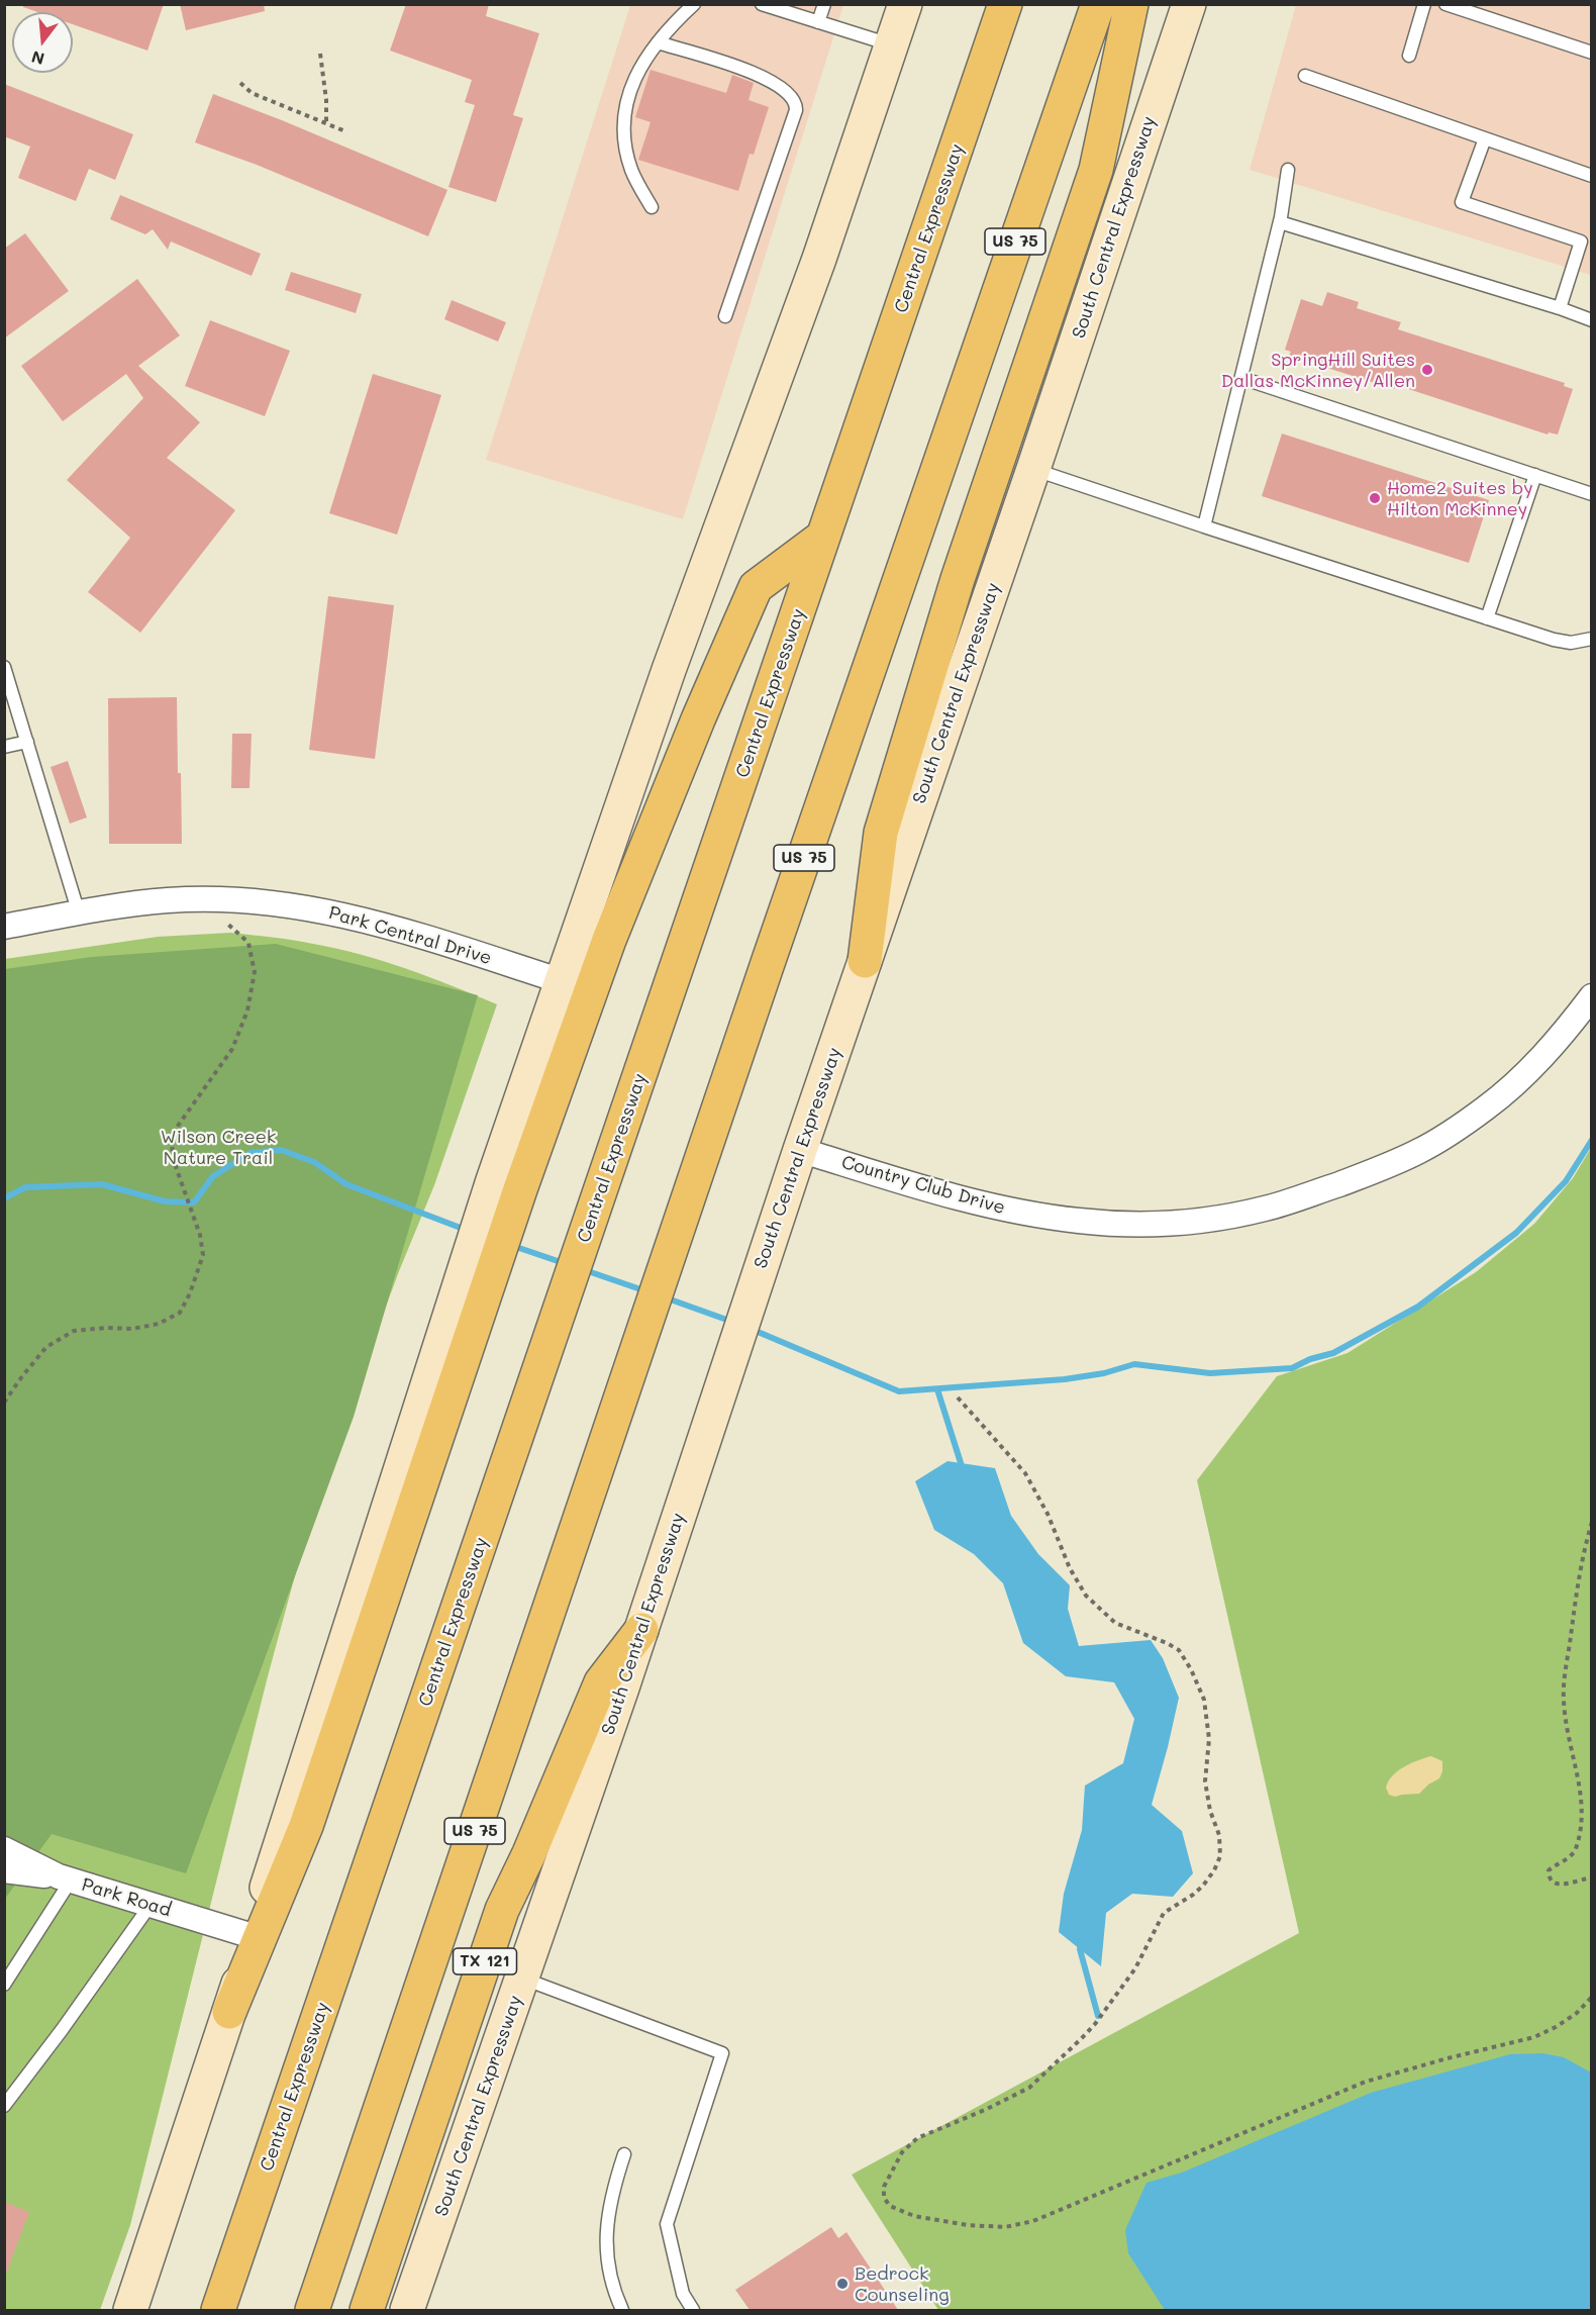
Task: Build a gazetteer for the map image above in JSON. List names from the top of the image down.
{
  "streets": {
    "highway": ["Central Expressway", "US 75", "TX 121"],
    "main road": ["South Central Expressway"],
    "street": ["Park Central Drive", "Country Club Drive", "Park Road"]
  },
  "crossings": [
    ["South Central Expressway", "Country Club Drive"],
    ["South Central Expressway", "TX 121"]
  ],
  "parks": ["Wilson Creek Nature Trail"],
  "places": ["SpringHill Suites Dallas McKinney/Allen", "Home2 Suites by Hilton McKinney", "Bedrock Counseling"],
  "north": "bottom"
}
